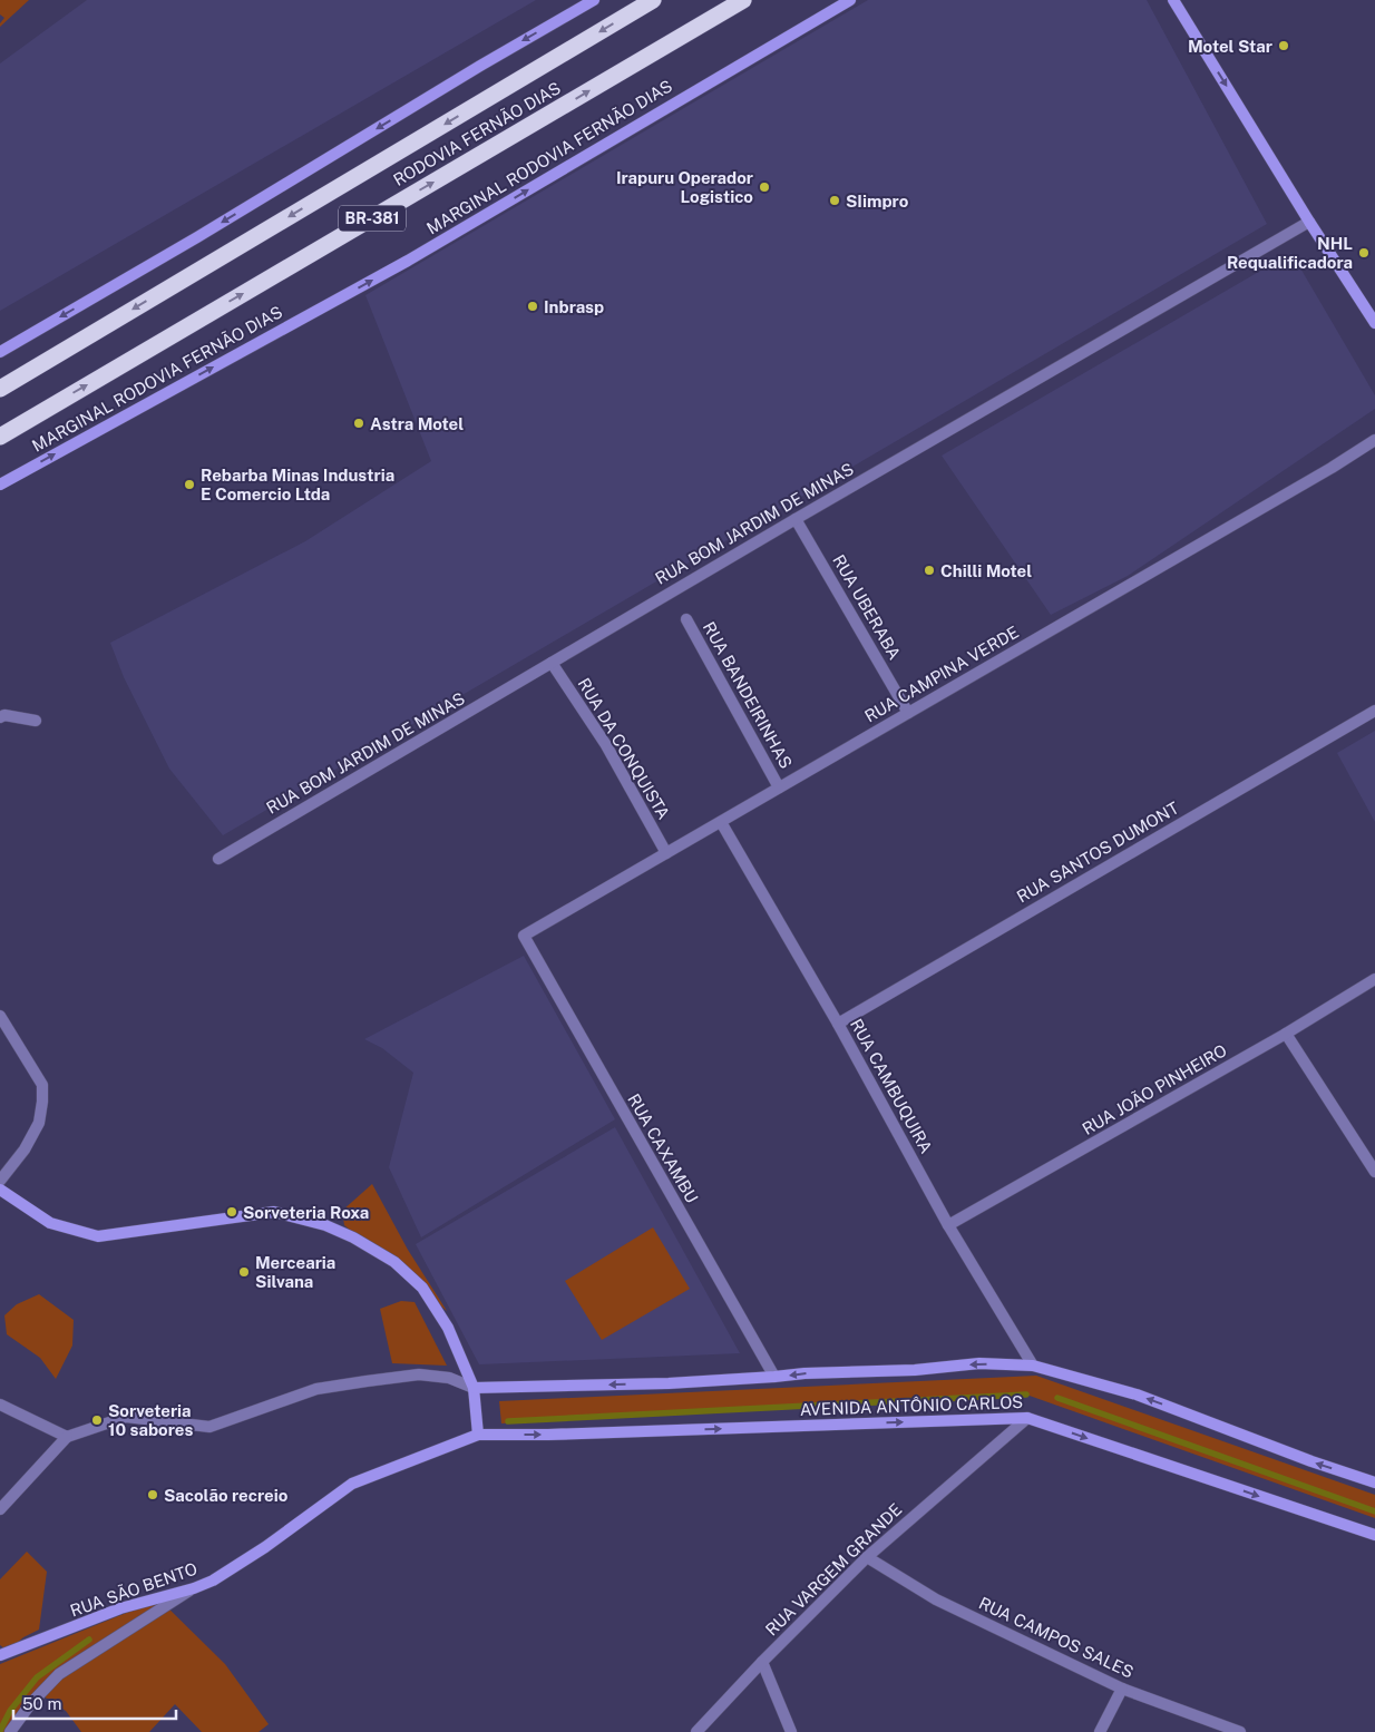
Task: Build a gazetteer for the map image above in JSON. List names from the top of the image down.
{
  "streets": {
    "highway": ["RODOVIA FERNÃO DIAS", "BR-381"],
    "street": [
      "MARGINAL RODOVIA FERNÃO DIAS",
      "RUA BOM JARDIM DE MINAS",
      "RUA UBERABA",
      "RUA CAMPINA VERDE",
      "RUA BANDEIRINHAS",
      "RUA DA CONQUISTA",
      "RUA SANTOS DUMONT",
      "RUA CAMBUQUIRA",
      "RUA JOÃO PINHEIRO",
      "RUA CAXAMBU",
      "AVENIDA ANTÔNIO CARLOS",
      "RUA VARGEM GRANDE",
      "RUA SÃO BENTO",
      "RUA CAMPOS SALES"
    ]
  },
  "crossings": [
    ["RUA BOM JARDIM DE MINAS", "RUA UBERABA"],
    ["RUA BOM JARDIM DE MINAS", "RUA DA CONQUISTA"],
    ["RUA UBERABA", "RUA CAMPINA VERDE"],
    ["RUA CAMPINA VERDE", "RUA BANDEIRINHAS"],
    ["RUA CAMPINA VERDE", "RUA DA CONQUISTA"],
    ["RUA CAMPINA VERDE", "RUA CAMBUQUIRA"],
    ["RUA CAMPINA VERDE", "RUA CAXAMBU"],
    ["RUA SANTOS DUMONT", "RUA CAMBUQUIRA"],
    ["RUA CAMBUQUIRA", "RUA JOÃO PINHEIRO"],
    ["AVENIDA ANTÔNIO CARLOS", "RUA VARGEM GRANDE"],
    ["AVENIDA ANTÔNIO CARLOS", "RUA SÃO BENTO"],
    ["RUA VARGEM GRANDE", "RUA CAMPOS SALES"]
  ],
  "one_way": ["MARGINAL RODOVIA FERNÃO DIAS"],
  "places": [
    "Motel Star",
    "Irapuru Operador Logistico",
    "SIimpro",
    "NHL Requalificadora",
    "Inbrasp",
    "Astra Motel",
    "Rebarba Minas Industria E Comercio Ltda",
    "Chilli Motel",
    "Sorveteria Roxa",
    "Mercearia Silvana",
    "Sorveteria 10 sabores",
    "Sacolão recreio"
  ],
  "scale_bar": "50 m"
}
